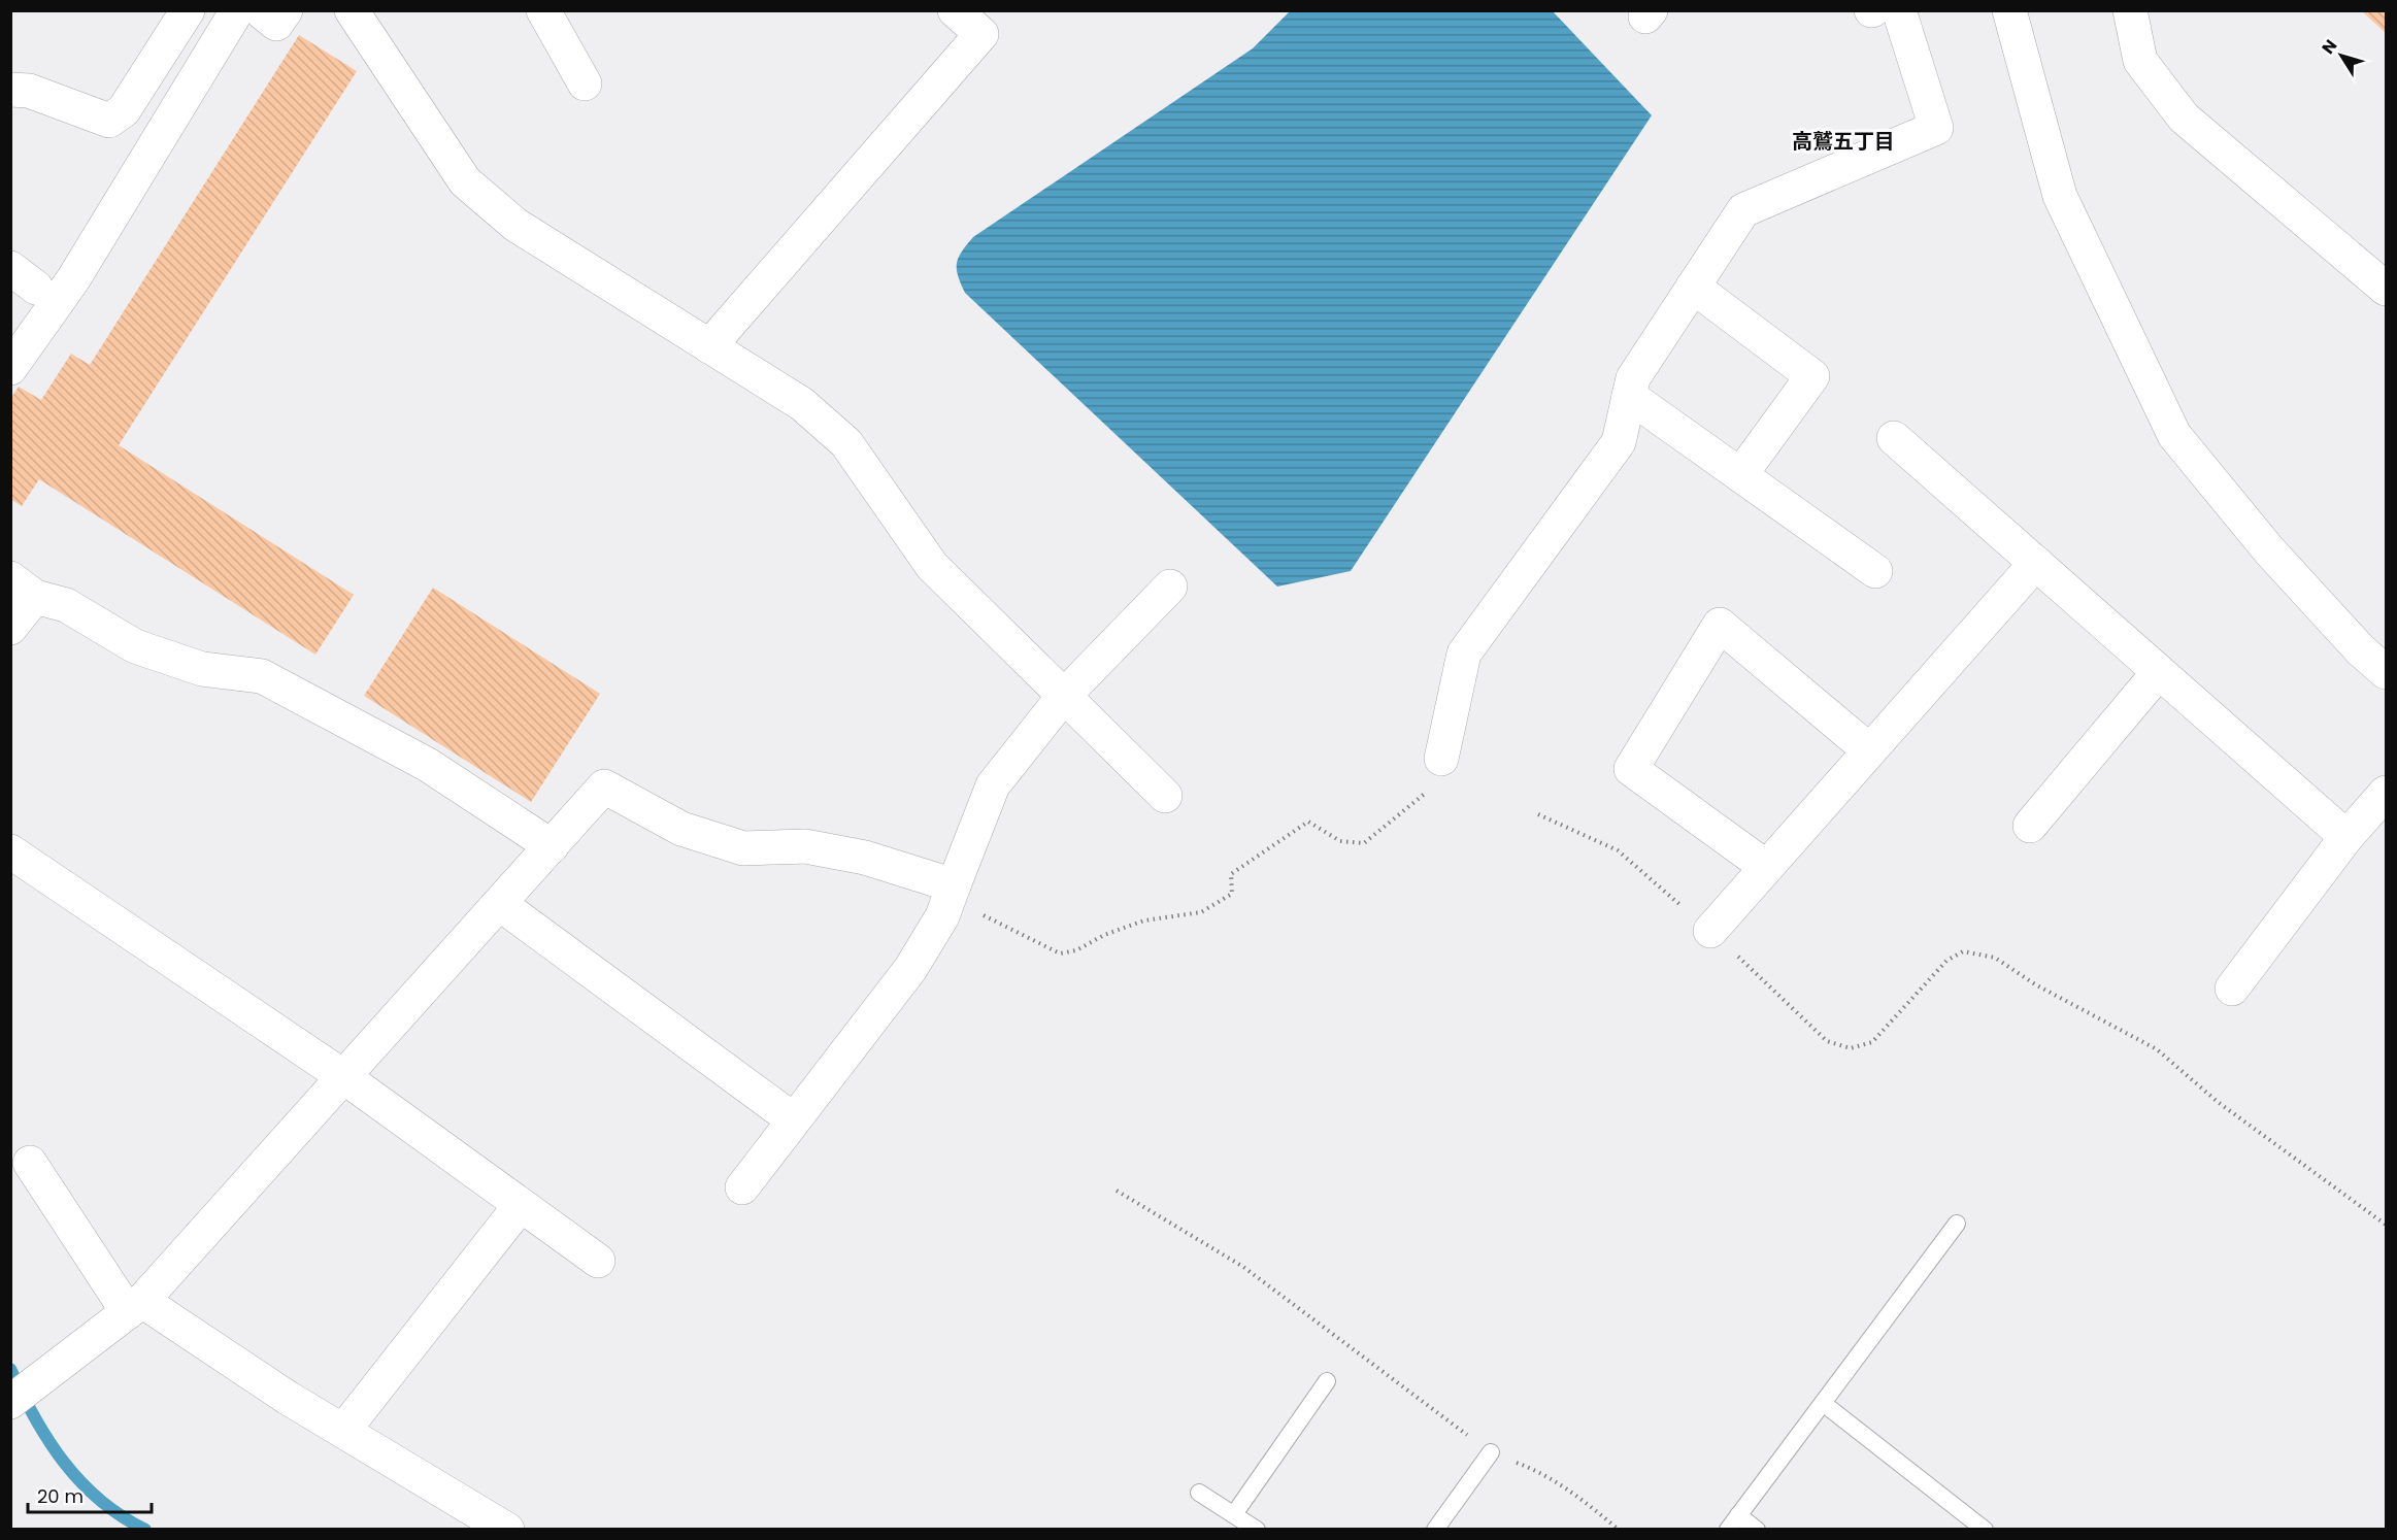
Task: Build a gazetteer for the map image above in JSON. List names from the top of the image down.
{
  "districts": ["高鷲五丁目"],
  "scale_bar": "20 m",
  "north": "top left"
}
